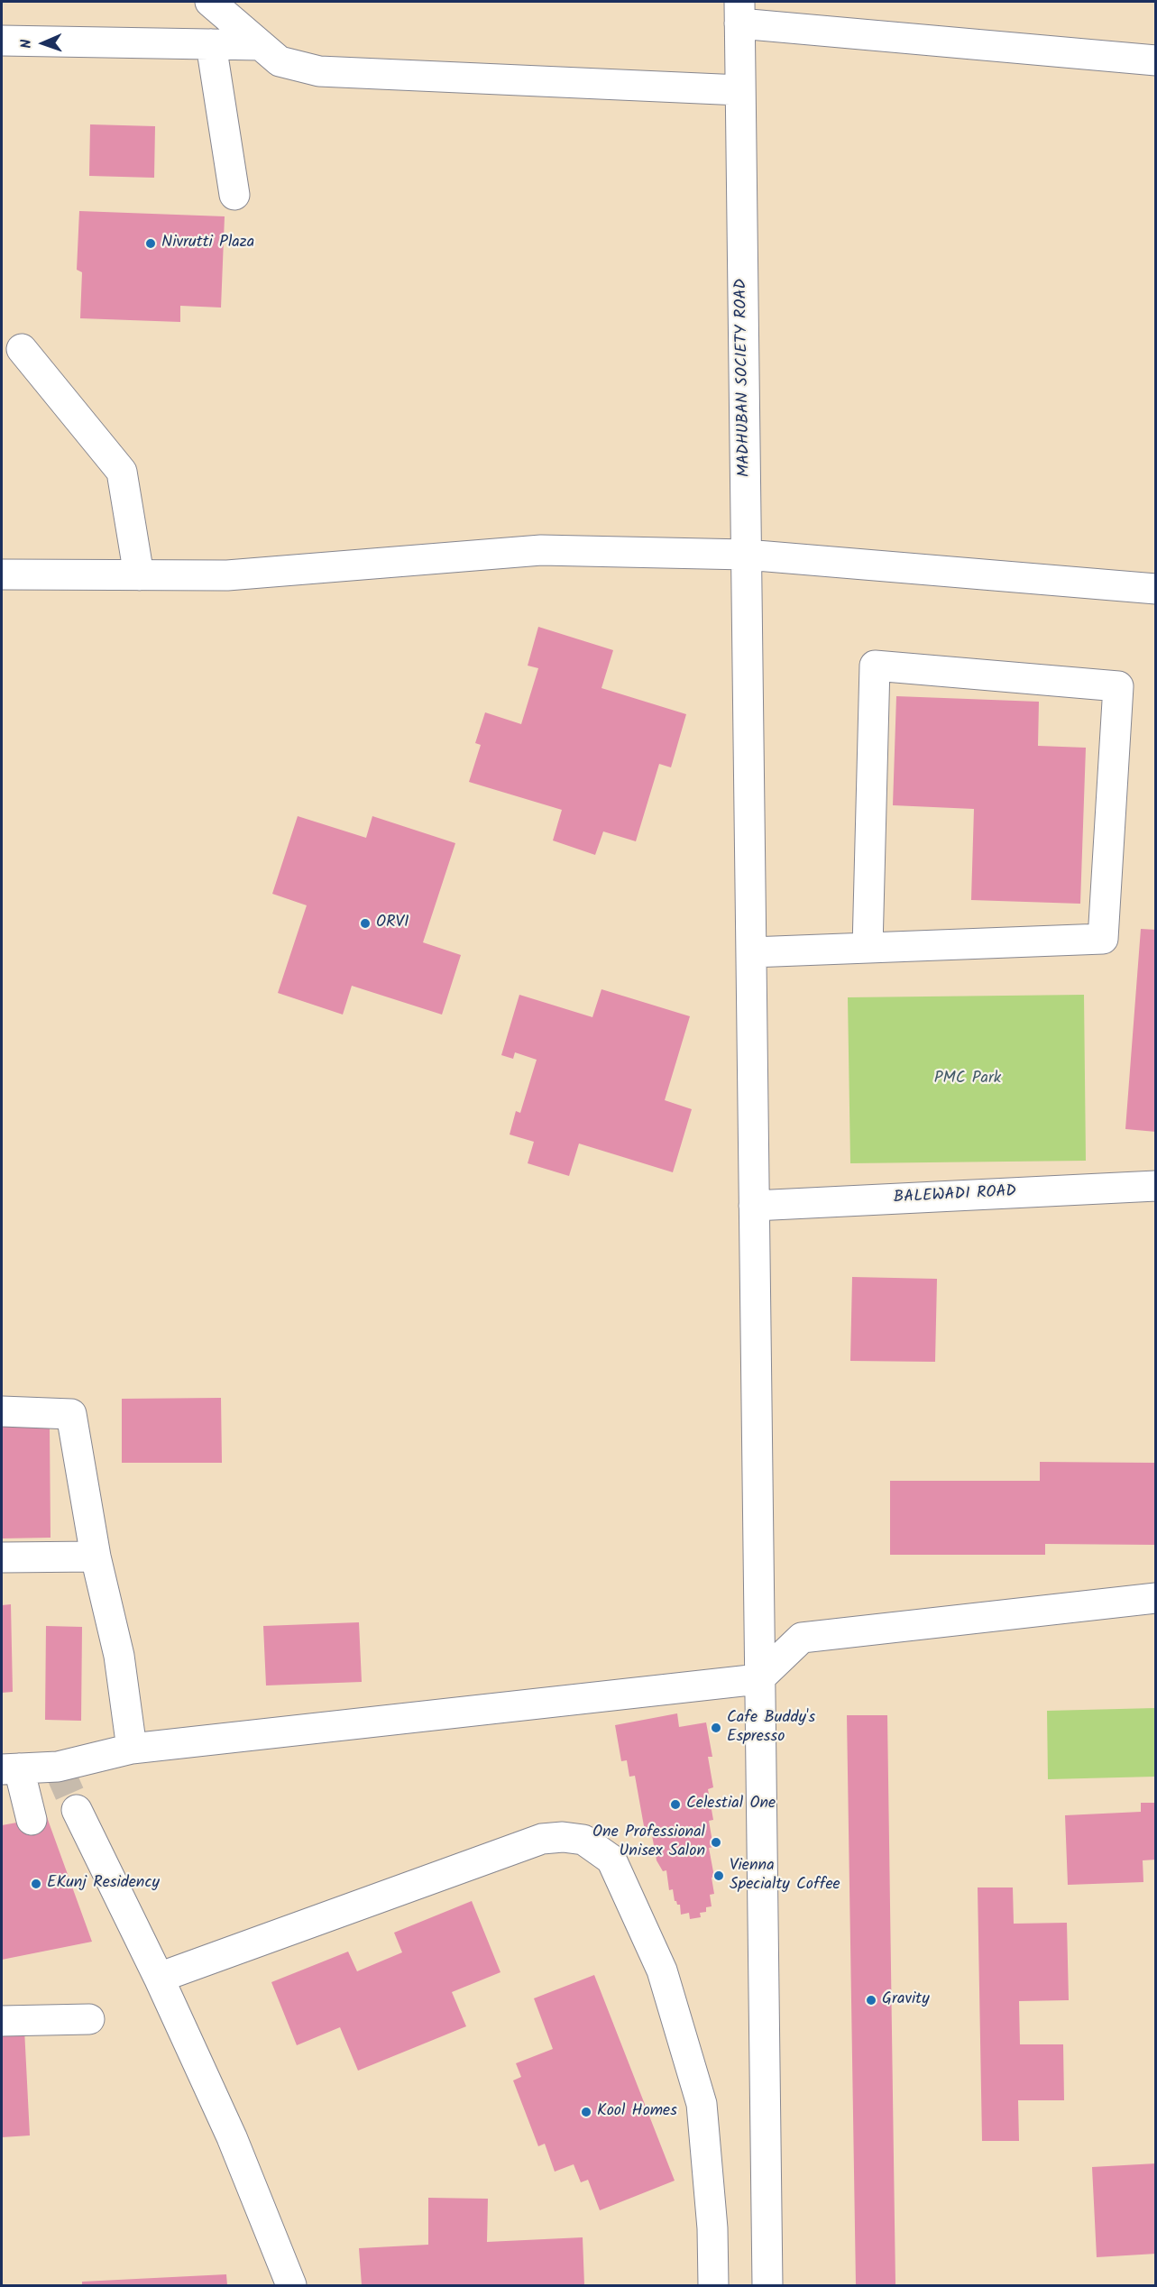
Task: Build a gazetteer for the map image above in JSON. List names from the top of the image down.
{
  "streets": {
    "street": ["MADHUBAN SOCIETY ROAD", "BALEWADI ROAD"]
  },
  "crossings": [
    ["MADHUBAN SOCIETY ROAD", "BALEWADI ROAD"]
  ],
  "parks": ["PMC Park"],
  "places": [
    "Nivrutti Plaza",
    "ORVI",
    "Cafe Buddy's Espresso",
    "Celestial One",
    "One Professional Unisex Salon",
    "Vienna Specialty Coffee",
    "EKunj Residency",
    "Gravity",
    "Kool Homes"
  ],
  "north": "left"
}
